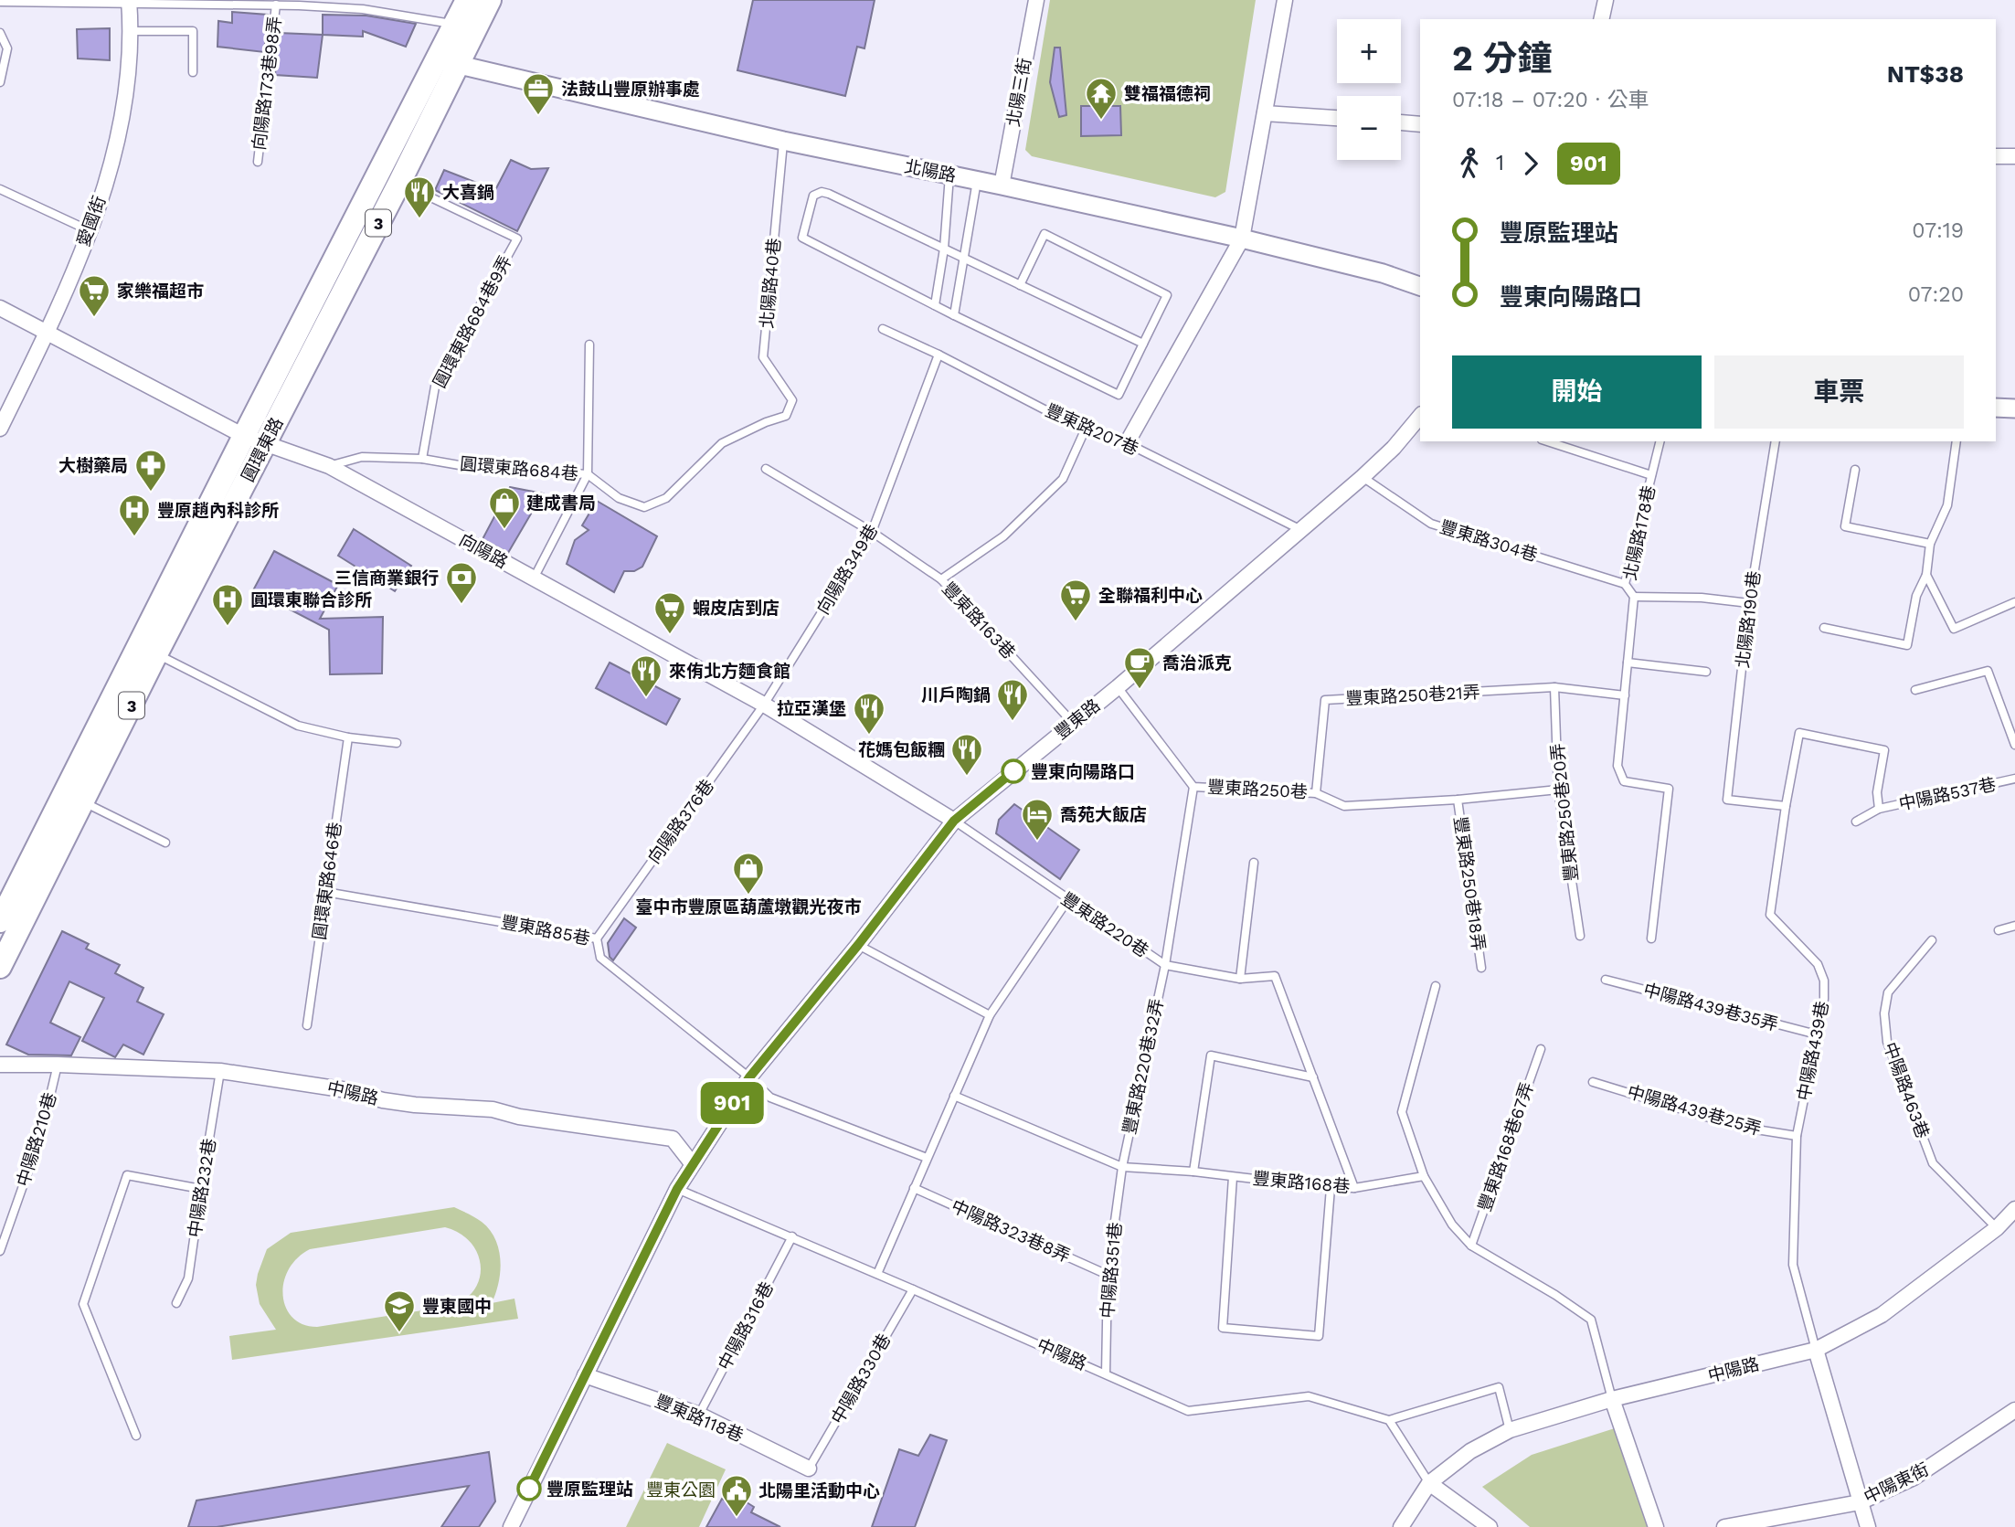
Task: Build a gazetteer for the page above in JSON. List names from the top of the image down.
{
  "streets": {
    "main road": ["3", "圓環東路"],
    "street": [
      "北陽三街",
      "北陽路",
      "愛國街",
      "向陽路",
      "豐東路",
      "中陽路",
      "豐東路118巷",
      "中陽東街"
    ],
    "lane": [
      "向陽路173巷98弄",
      "北陽路40巷",
      "圓環東路684巷9弄",
      "豐東路207巷",
      "圓環東路684巷",
      "北陽路178巷",
      "豐東路304巷",
      "向陽路349巷",
      "北陽路190巷",
      "豐東路163巷",
      "豐東路250巷21弄",
      "豐東路250巷",
      "中陽路537巷",
      "豐東路250巷20弄",
      "向陽路376巷",
      "圓環東路646巷",
      "豐東路250巷18弄",
      "豐東路220巷",
      "豐東路85巷",
      "中陽路439巷35弄",
      "中陽路439巷",
      "豐東路220巷32弄",
      "中陽路463巷",
      "中陽路439巷25弄",
      "中陽路210巷",
      "豐東路168巷67弄",
      "豐東路168巷",
      "中陽路232巷",
      "中陽路323巷8弄",
      "中陽路351巷",
      "中陽路316巷",
      "中陽路330巷"
    ]
  },
  "crossings": [
    ["北陽三街", "北陽路"],
    ["北陽路", "北陽路40巷"],
    ["北陽路", "圓環東路"],
    ["愛國街", "向陽路"],
    ["北陽路40巷", "圓環東路684巷"],
    ["圓環東路684巷9弄", "圓環東路"],
    ["圓環東路684巷9弄", "圓環東路684巷"],
    ["豐東路207巷", "向陽路349巷"],
    ["豐東路207巷", "豐東路"],
    ["圓環東路", "向陽路"],
    ["圓環東路684巷", "向陽路"],
    ["北陽路178巷", "豐東路304巷"],
    ["豐東路304巷", "豐東路"],
    ["向陽路", "向陽路349巷"],
    ["向陽路", "豐東路"],
    ["向陽路", "向陽路376巷"],
    ["向陽路", "豐東路220巷"],
    ["向陽路349巷", "豐東路163巷"],
    ["向陽路349巷", "向陽路376巷"],
    ["北陽路190巷", "中陽路439巷"],
    ["豐東路163巷", "豐東路"],
    ["豐東路250巷21弄", "豐東路250巷"],
    ["豐東路250巷21弄", "豐東路250巷20弄"],
    ["豐東路", "豐東路250巷"],
    ["豐東路", "豐東路220巷"],
    ["豐東路", "豐東路85巷"],
    ["豐東路", "中陽路"],
    ["豐東路", "豐東路118巷"],
    ["豐東路250巷", "豐東路250巷20弄"],
    ["豐東路250巷", "豐東路250巷18弄"],
    ["豐東路250巷", "豐東路220巷32弄"],
    ["中陽路537巷", "中陽路439巷"],
    ["向陽路376巷", "豐東路85巷"],
    ["圓環東路646巷", "豐東路85巷"],
    ["豐東路220巷", "豐東路220巷32弄"],
    ["中陽路439巷35弄", "中陽路439巷"],
    ["中陽路439巷", "中陽路"],
    ["中陽路439巷", "中陽路439巷25弄"],
    ["豐東路220巷32弄", "豐東路168巷"],
    ["豐東路220巷32弄", "中陽路351巷"],
    ["中陽路463巷", "中陽路"],
    ["中陽路", "中陽路210巷"],
    ["中陽路", "中陽路232巷"],
    ["中陽路", "中陽路351巷"],
    ["中陽路", "中陽路316巷"],
    ["中陽路", "中陽路330巷"],
    ["豐東路168巷", "中陽路351巷"],
    ["中陽路323巷8弄", "中陽路351巷"],
    ["中陽路316巷", "豐東路118巷"],
    ["中陽路330巷", "豐東路118巷"]
  ],
  "parks": ["豐東公園"],
  "places": {
    "office": ["法鼓山豐原辦事處"],
    "temple": ["雙福福德祠"],
    "restaurant": [
      "大喜鍋",
      "來侑北方麵食館",
      "川戶陶鍋",
      "拉亞漢堡",
      "花媽包飯糰"
    ],
    "supermarket": ["家樂福超市", "全聯福利中心", "蝦皮店到店"],
    "pharmacy": ["大樹藥局"],
    "shop": ["建成書局", "臺中市豐原區葫蘆墩觀光夜市"],
    "hospital": ["豐原趙內科診所", "圓環東聯合診所"],
    "bank": ["三信商業銀行"],
    "cafe": ["喬治派克"],
    "other": ["豐東向陽路口", "豐原監理站"],
    "hotel": ["喬苑大飯店"],
    "school or university": ["豐東國中"],
    "public building": ["北陽里活動中心"]
  },
  "lines": ["bus line 901"],
  "page": {
    "on_map": "901",
    "map_buttons": ["+", "−"],
    "heading": ["2 分鐘", "07:18 – 07:20 · 公車", "NT$38"],
    "legs": ["1", "901"],
    "list": [
      {
        "name": "豐原監理站",
        "value": "07:19"
      },
      {
        "name": "豐東向陽路口",
        "value": "07:20"
      }
    ],
    "buttons": ["開始", "車票"]
  }
}
